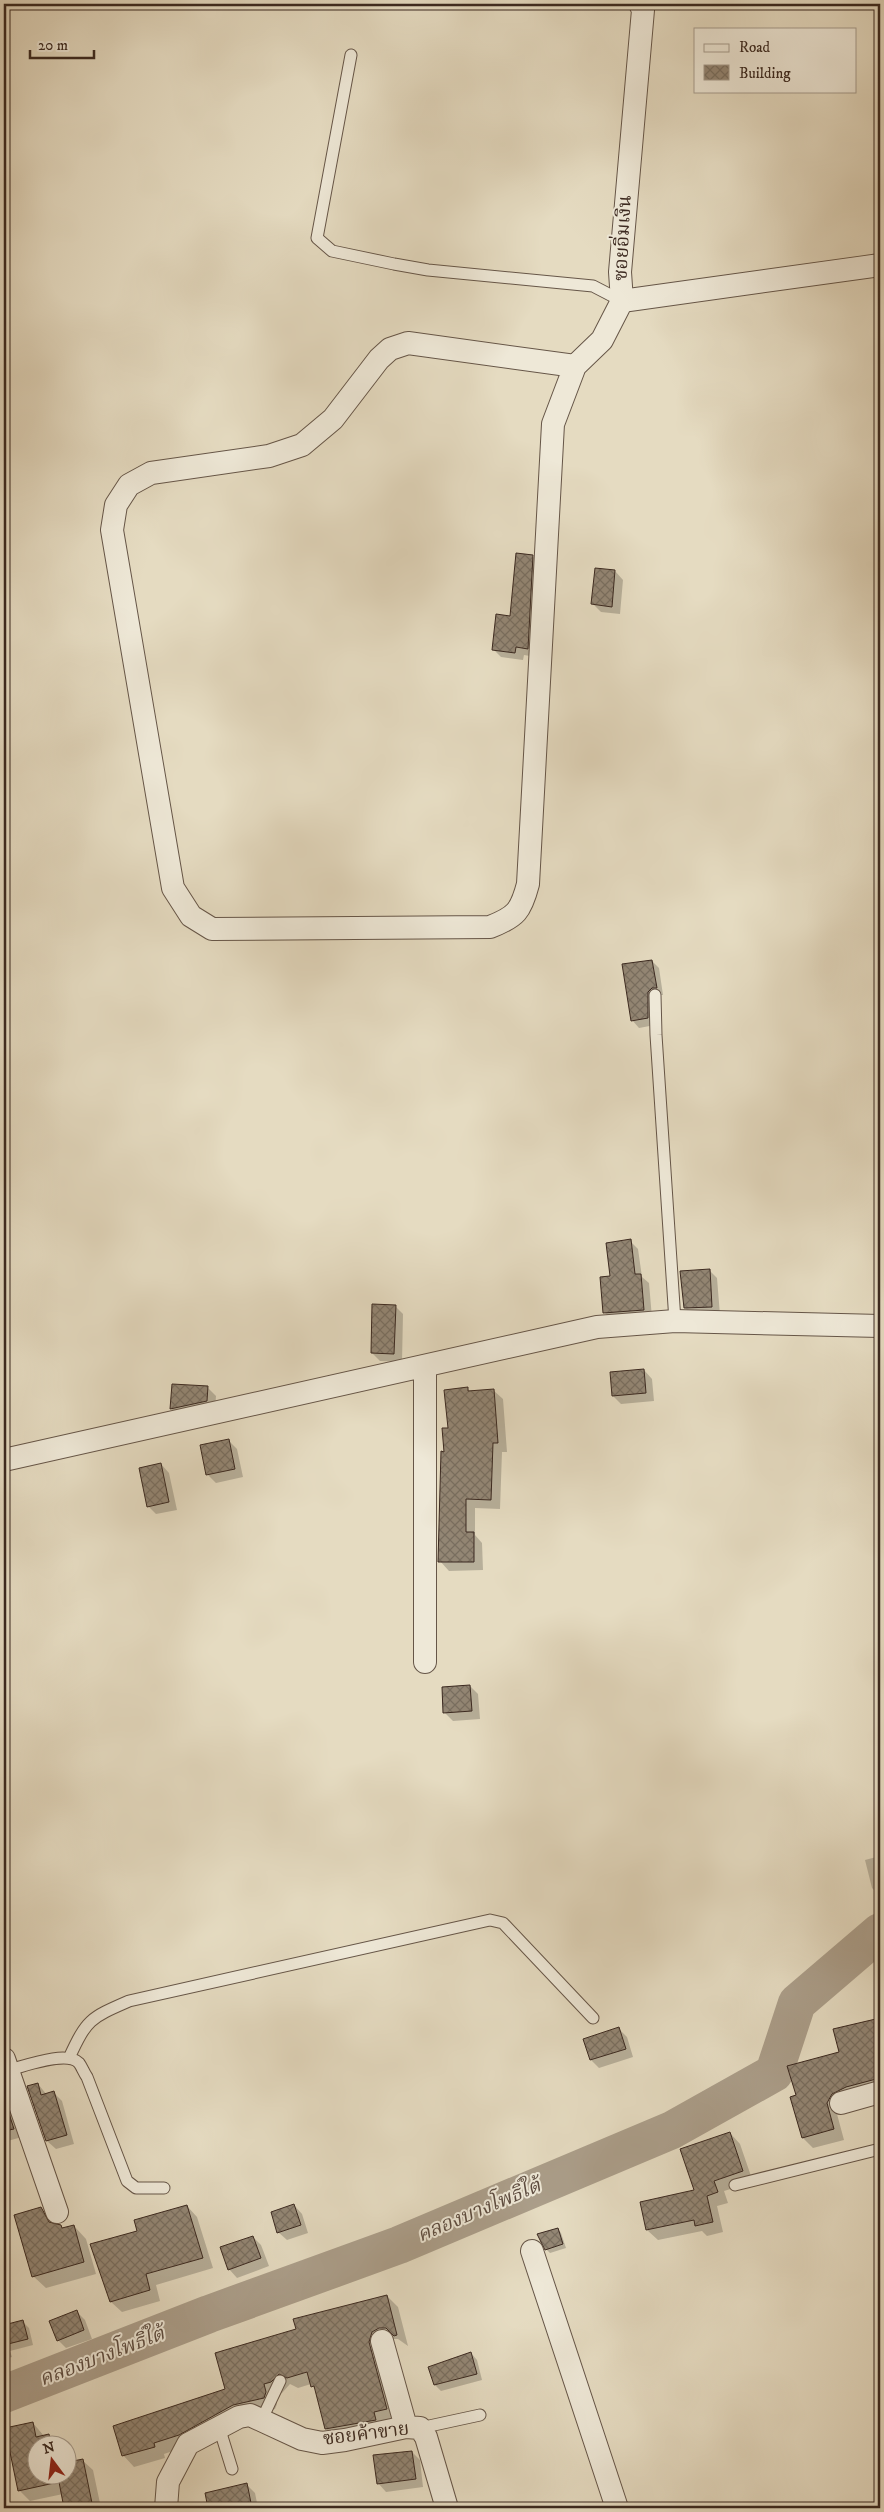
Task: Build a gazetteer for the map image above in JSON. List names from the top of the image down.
{
  "streets": {
    "street": ["ซอยอิ่มเงิน", "ซอยค้าขาย"]
  },
  "water": ["คลองบางโพธิ์ใต้"],
  "legend": ["Road", "Building"],
  "scale_bar": "20 m",
  "north": "top"
}
